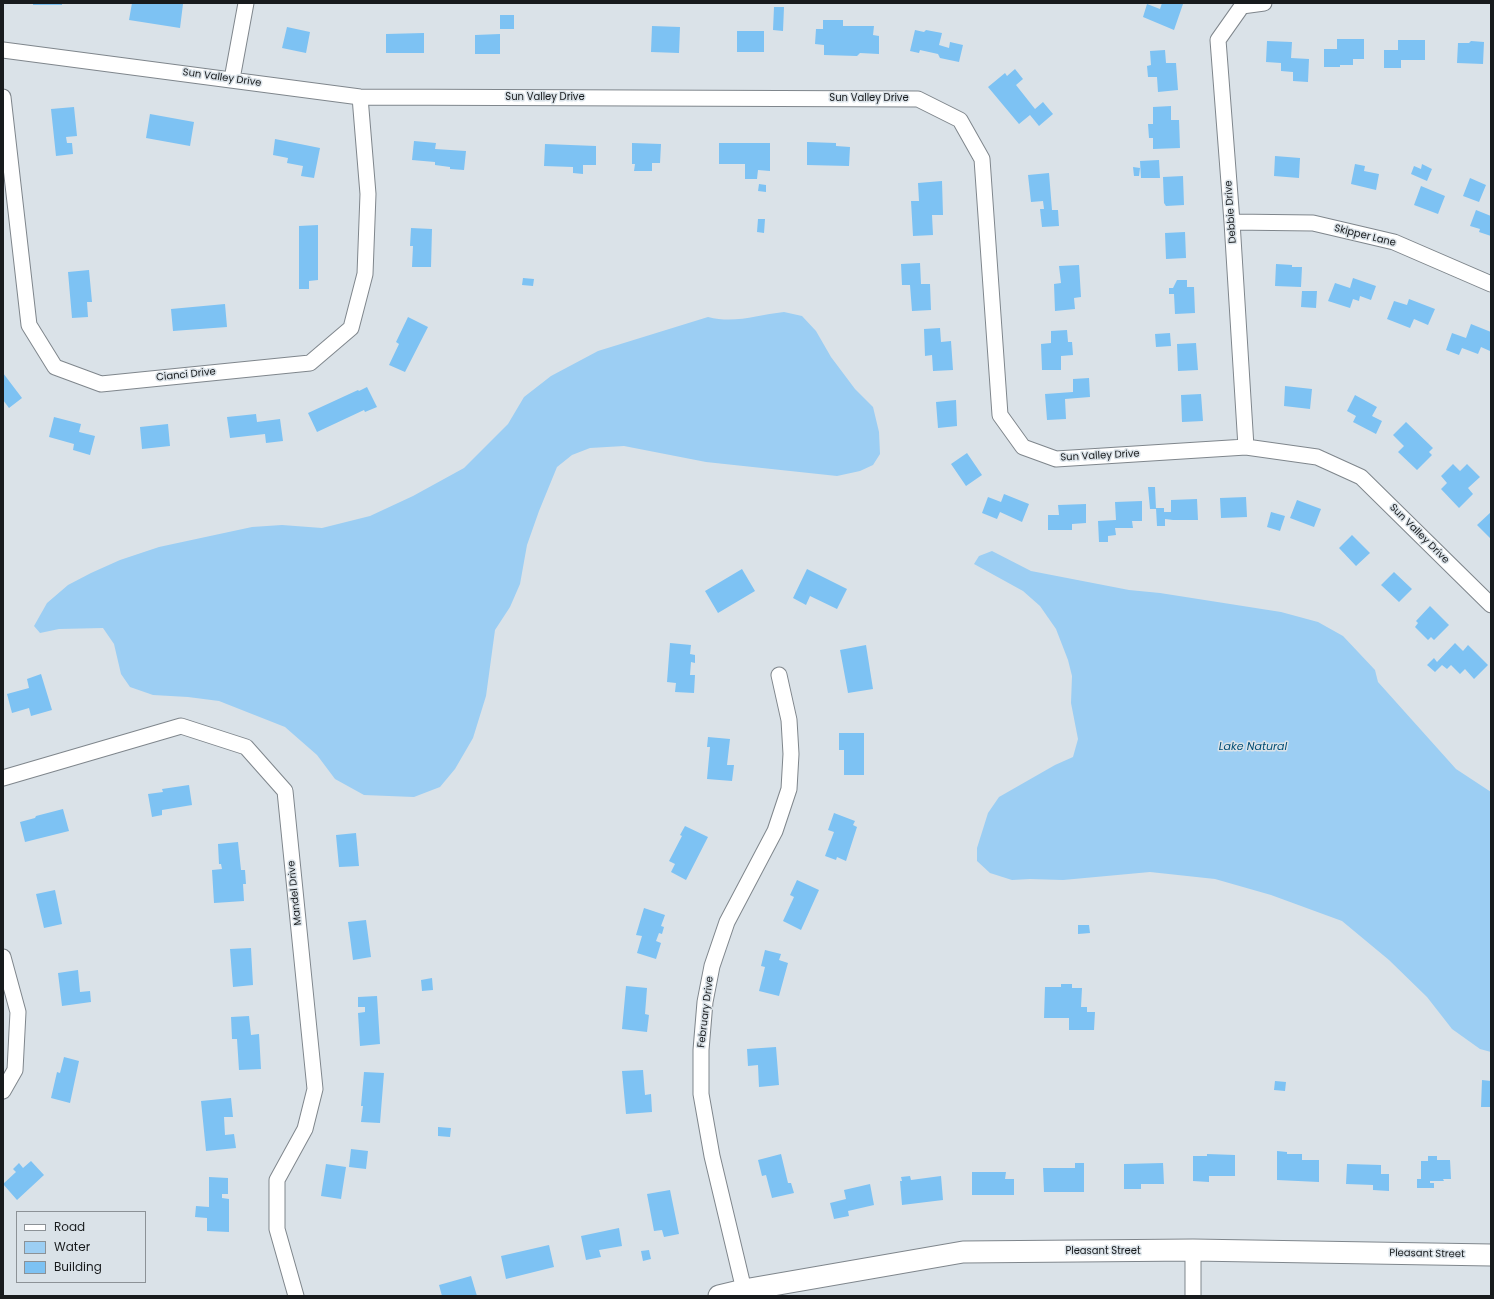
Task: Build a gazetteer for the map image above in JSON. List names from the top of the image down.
{
  "streets": {
    "street": [
      "Sun Valley Drive",
      "Debbie Drive",
      "Skipper Lane",
      "Cianci Drive",
      "Mandel Drive",
      "February Drive",
      "Pleasant Street"
    ]
  },
  "crossings": [
    ["Sun Valley Drive", "Debbie Drive"],
    ["Sun Valley Drive", "Cianci Drive"],
    ["Debbie Drive", "Skipper Lane"],
    ["February Drive", "Pleasant Street"]
  ],
  "water": ["Lake Natural"],
  "legend": ["Road", "Water", "Building"]
}
